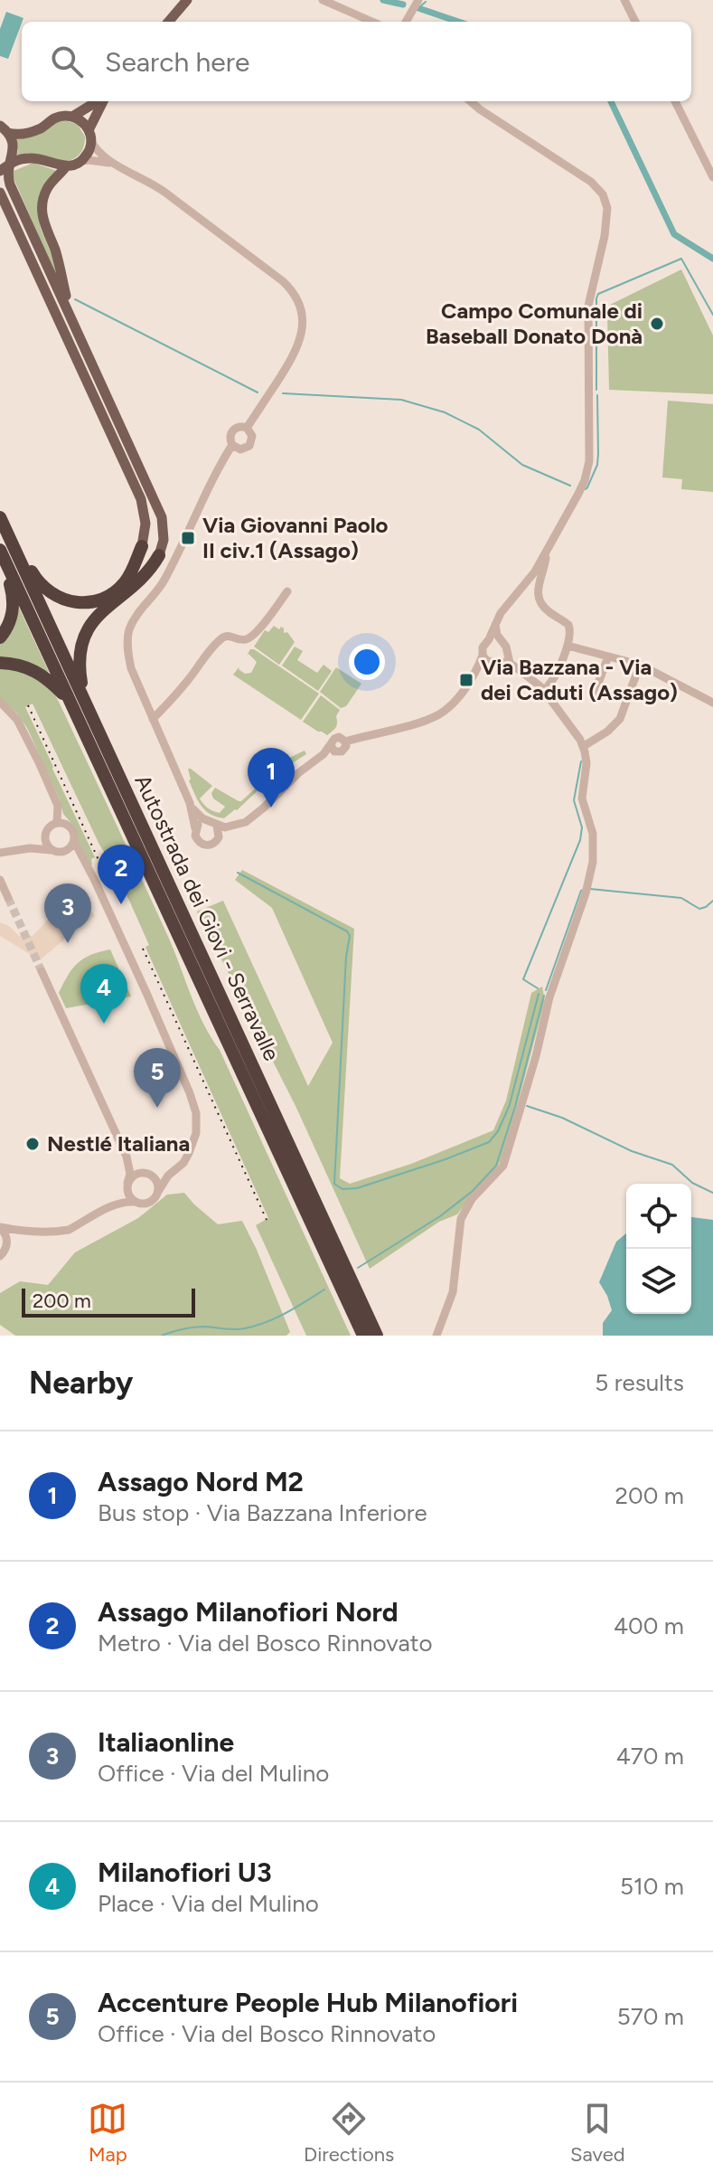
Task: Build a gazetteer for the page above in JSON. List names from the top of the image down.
{
  "streets": {
    "highway": ["Autostrada dei Giovi - Serravalle"]
  },
  "places": {
    "other": ["Campo Comunale di Baseball Donato Donà", "Nestlé Italiana"],
    "transit": ["Via Giovanni Paolo II civ.1 (Assago)", "Via Bazzana - Via dei Caduti (Assago)"]
  },
  "scale_bar": "200 m",
  "page": {
    "search": "Search here",
    "pins": [
      "1",
      "2",
      "3",
      "4",
      "5"
    ],
    "scale": "200 m",
    "heading": ["Nearby", "5 results"],
    "list": [
      {
        "mark": "1",
        "name": "Assago Nord M2",
        "note": "Bus stop · Via Bazzana Inferiore",
        "value": "200 m"
      },
      {
        "mark": "2",
        "name": "Assago Milanofiori Nord",
        "note": "Metro · Via del Bosco Rinnovato",
        "value": "400 m"
      },
      {
        "mark": "3",
        "name": "Italiaonline",
        "note": "Office · Via del Mulino",
        "value": "470 m"
      },
      {
        "mark": "4",
        "name": "Milanofiori U3",
        "note": "Place · Via del Mulino",
        "value": "510 m"
      },
      {
        "mark": "5",
        "name": "Accenture People Hub Milanofiori",
        "note": "Office · Via del Bosco Rinnovato",
        "value": "570 m"
      }
    ],
    "nav": ["Map", "Directions", "Saved"]
  }
}
